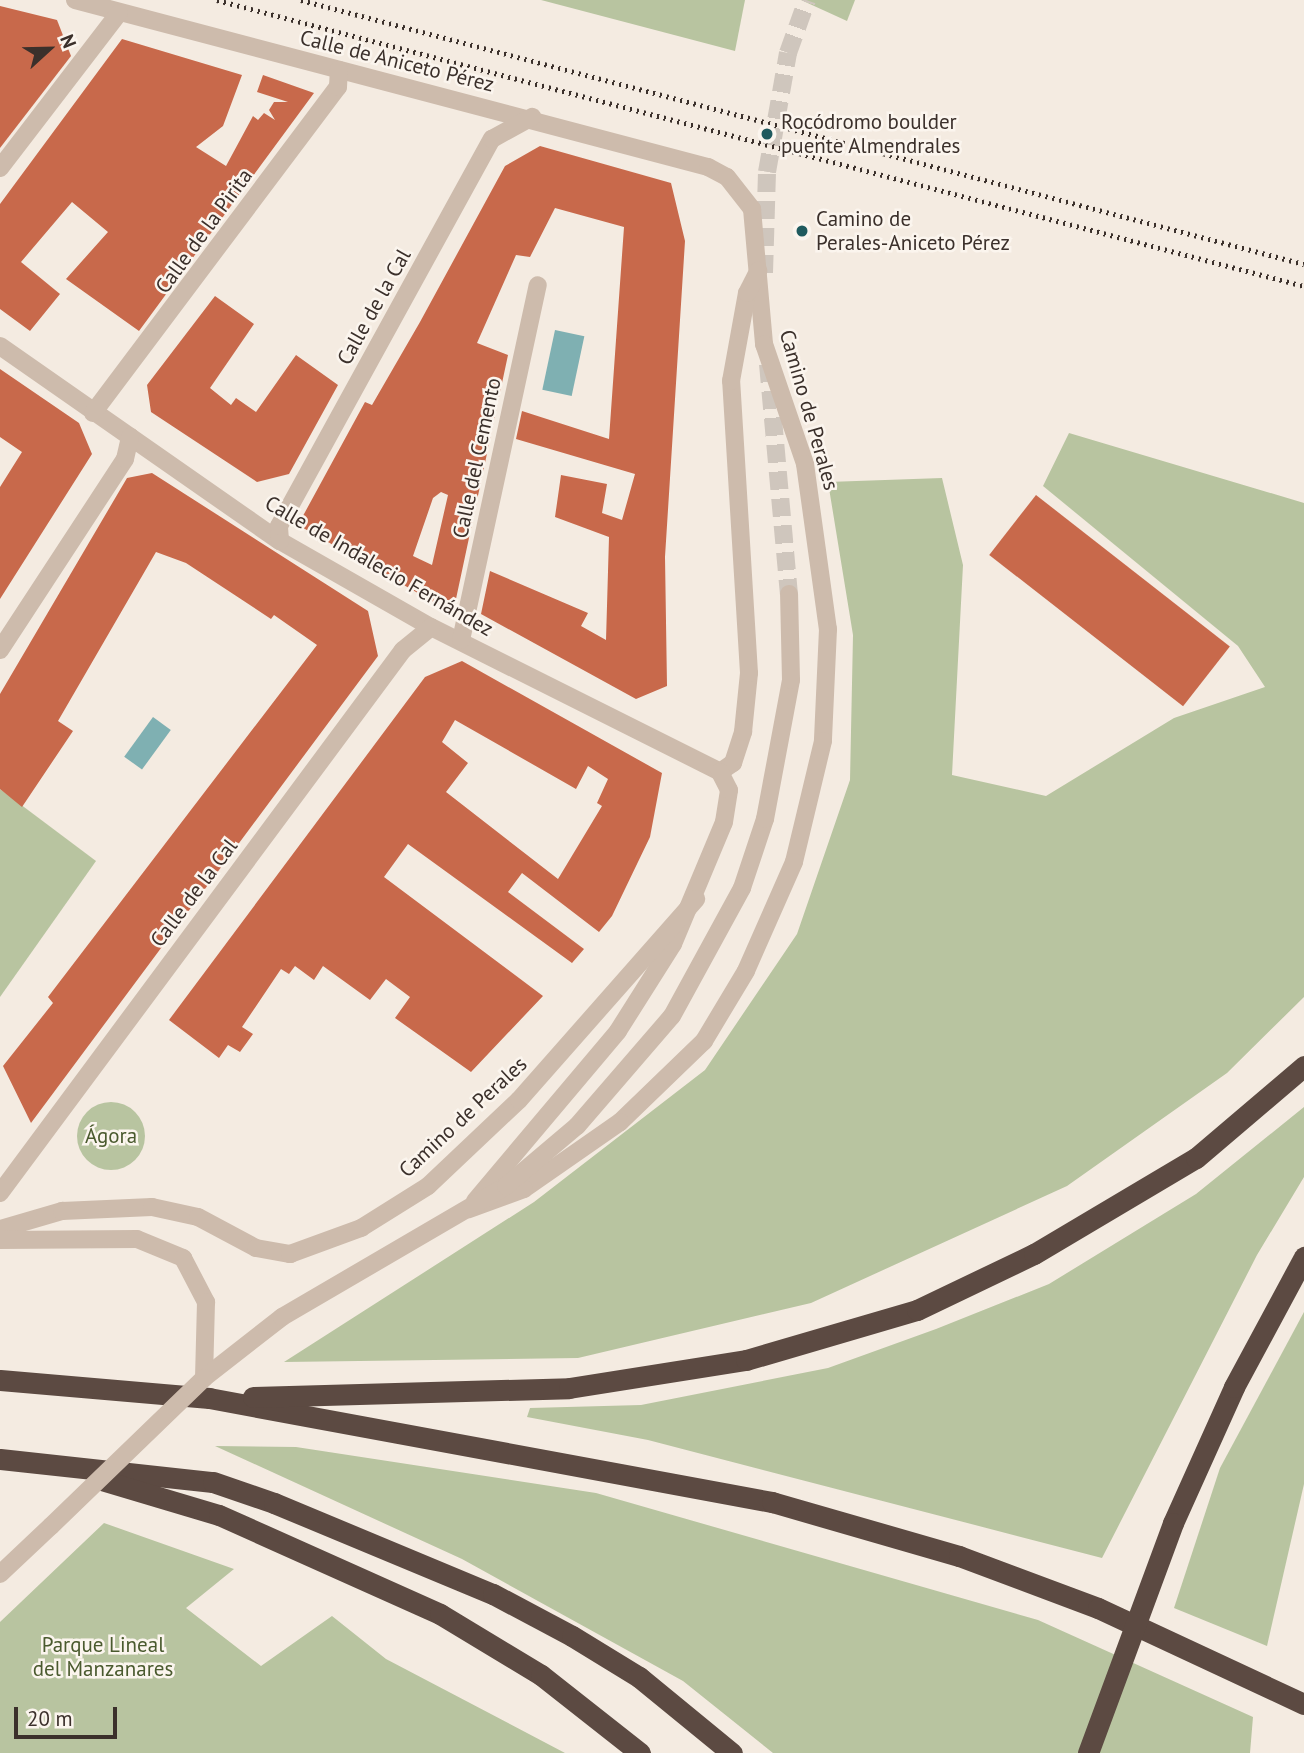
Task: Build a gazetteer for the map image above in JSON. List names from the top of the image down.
{
  "streets": {
    "street": [
      "Calle de Aniceto Pérez",
      "Calle de la Pirita",
      "Calle de la Cal",
      "Camino de Perales",
      "Calle del Cemento",
      "Calle de Indalecio Fernández"
    ]
  },
  "crossings": [
    ["Calle de Aniceto Pérez", "Calle de la Pirita"],
    ["Calle de Aniceto Pérez", "Calle de la Cal"],
    ["Calle de Aniceto Pérez", "Camino de Perales"],
    ["Calle de la Pirita", "Calle de Indalecio Fernández"],
    ["Calle de la Cal", "Calle de Indalecio Fernández"],
    ["Camino de Perales", "Calle de Indalecio Fernández"],
    ["Calle del Cemento", "Calle de Indalecio Fernández"]
  ],
  "parks": ["Ágora", "Parque Lineal del Manzanares"],
  "places": ["Rocódromo boulder puente Almendrales", "Camino de Perales-Aniceto Pérez"],
  "scale_bar": "20 m",
  "north": "right"
}
